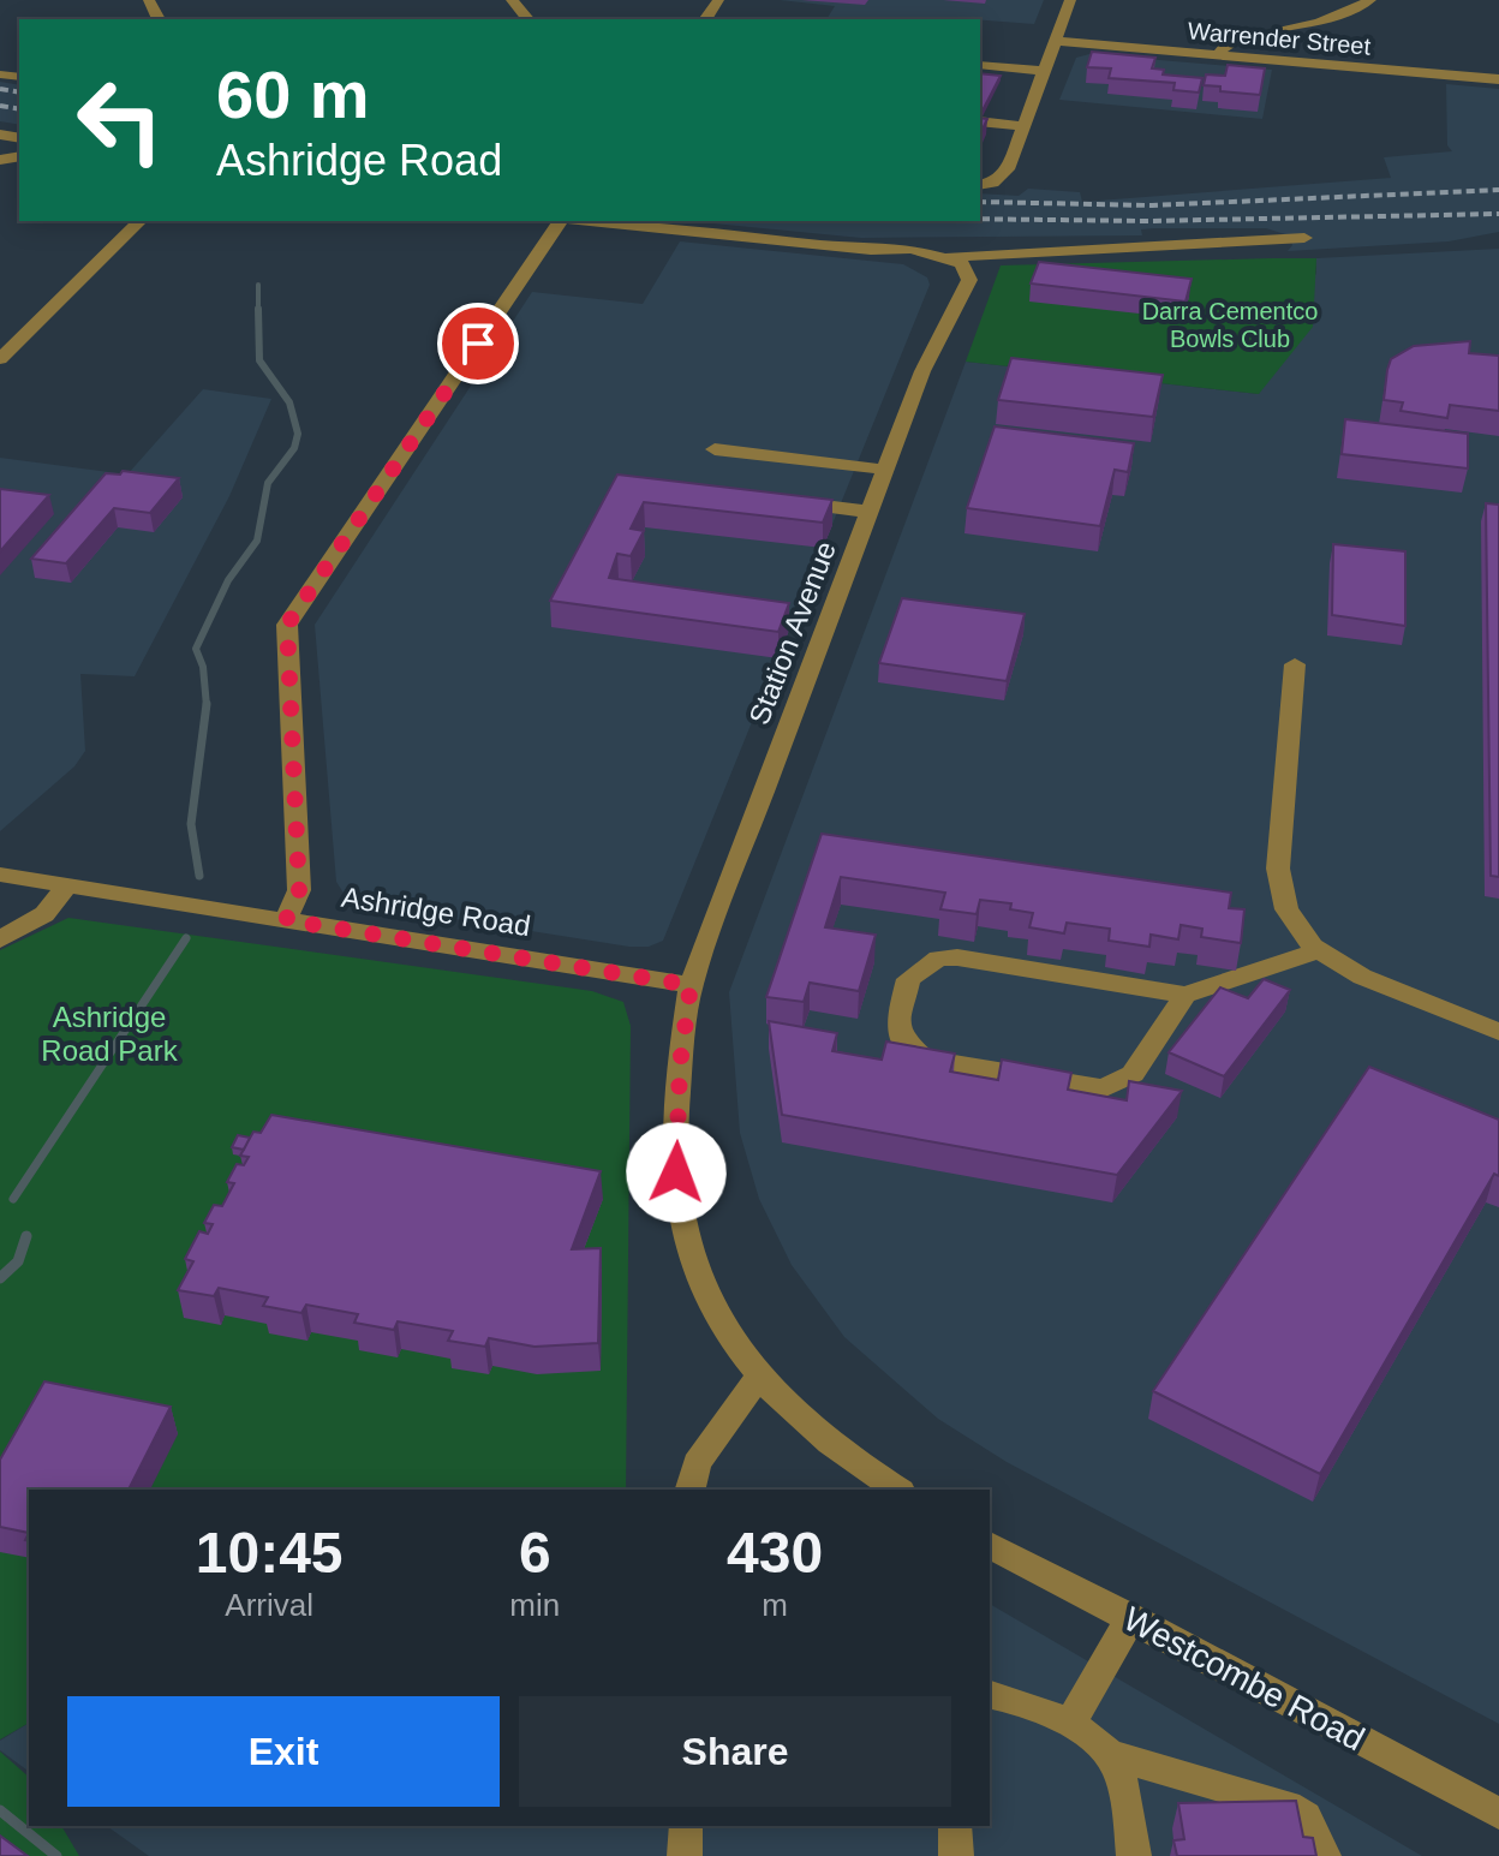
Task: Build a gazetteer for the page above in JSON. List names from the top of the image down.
{
  "streets": {
    "street": [
      "Warrender Street",
      "Station Avenue",
      "Ashridge Road",
      "Westcombe Road"
    ]
  },
  "crossings": [
    ["Station Avenue", "Ashridge Road"]
  ],
  "parks": ["Darra Cementco Bowls Club", "Ashridge Road Park"],
  "page": {
    "turn": ["60 m", "Ashridge Road"],
    "eta": [
      "10:45",
      "Arrival",
      "6",
      "min",
      "430",
      "m"
    ],
    "buttons": ["Exit", "Share"]
  }
}
